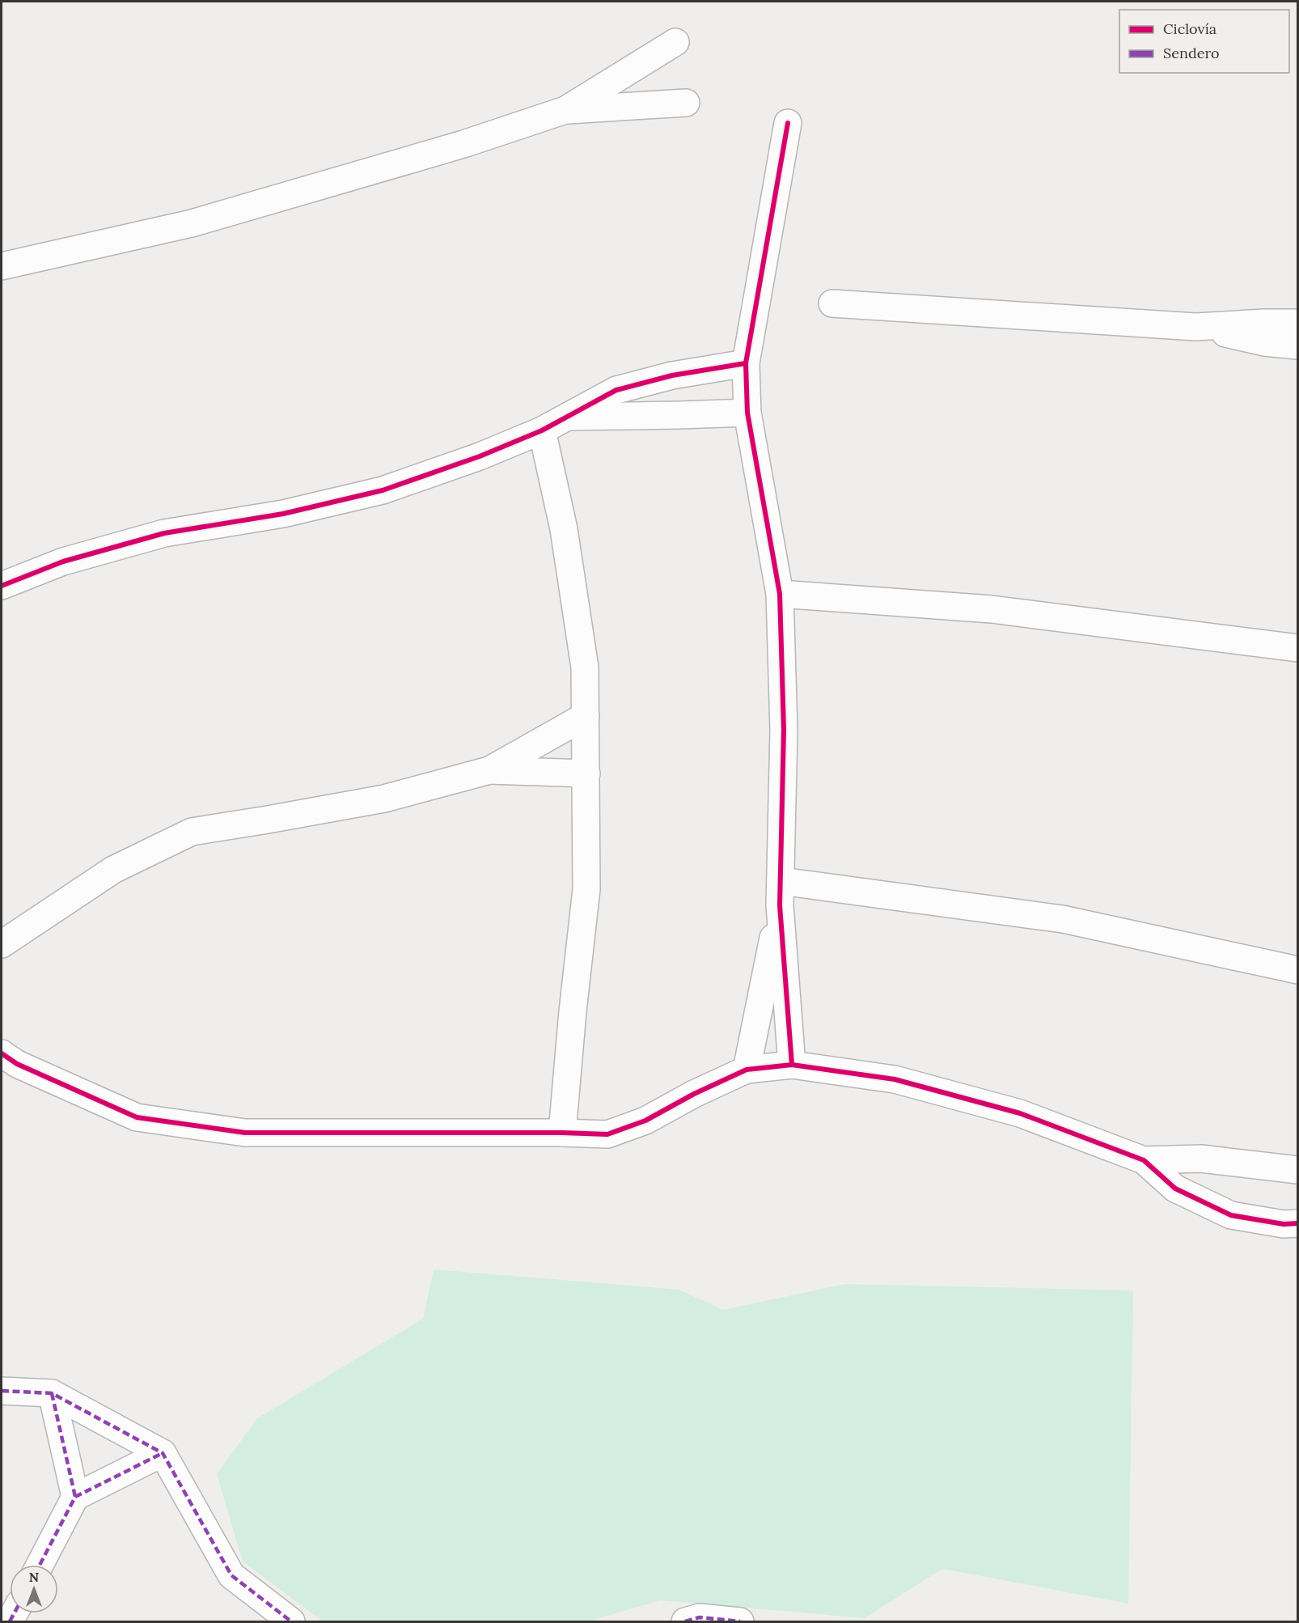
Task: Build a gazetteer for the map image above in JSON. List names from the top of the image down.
{
  "legend": ["Ciclovía", "Sendero"],
  "north": "top"
}
